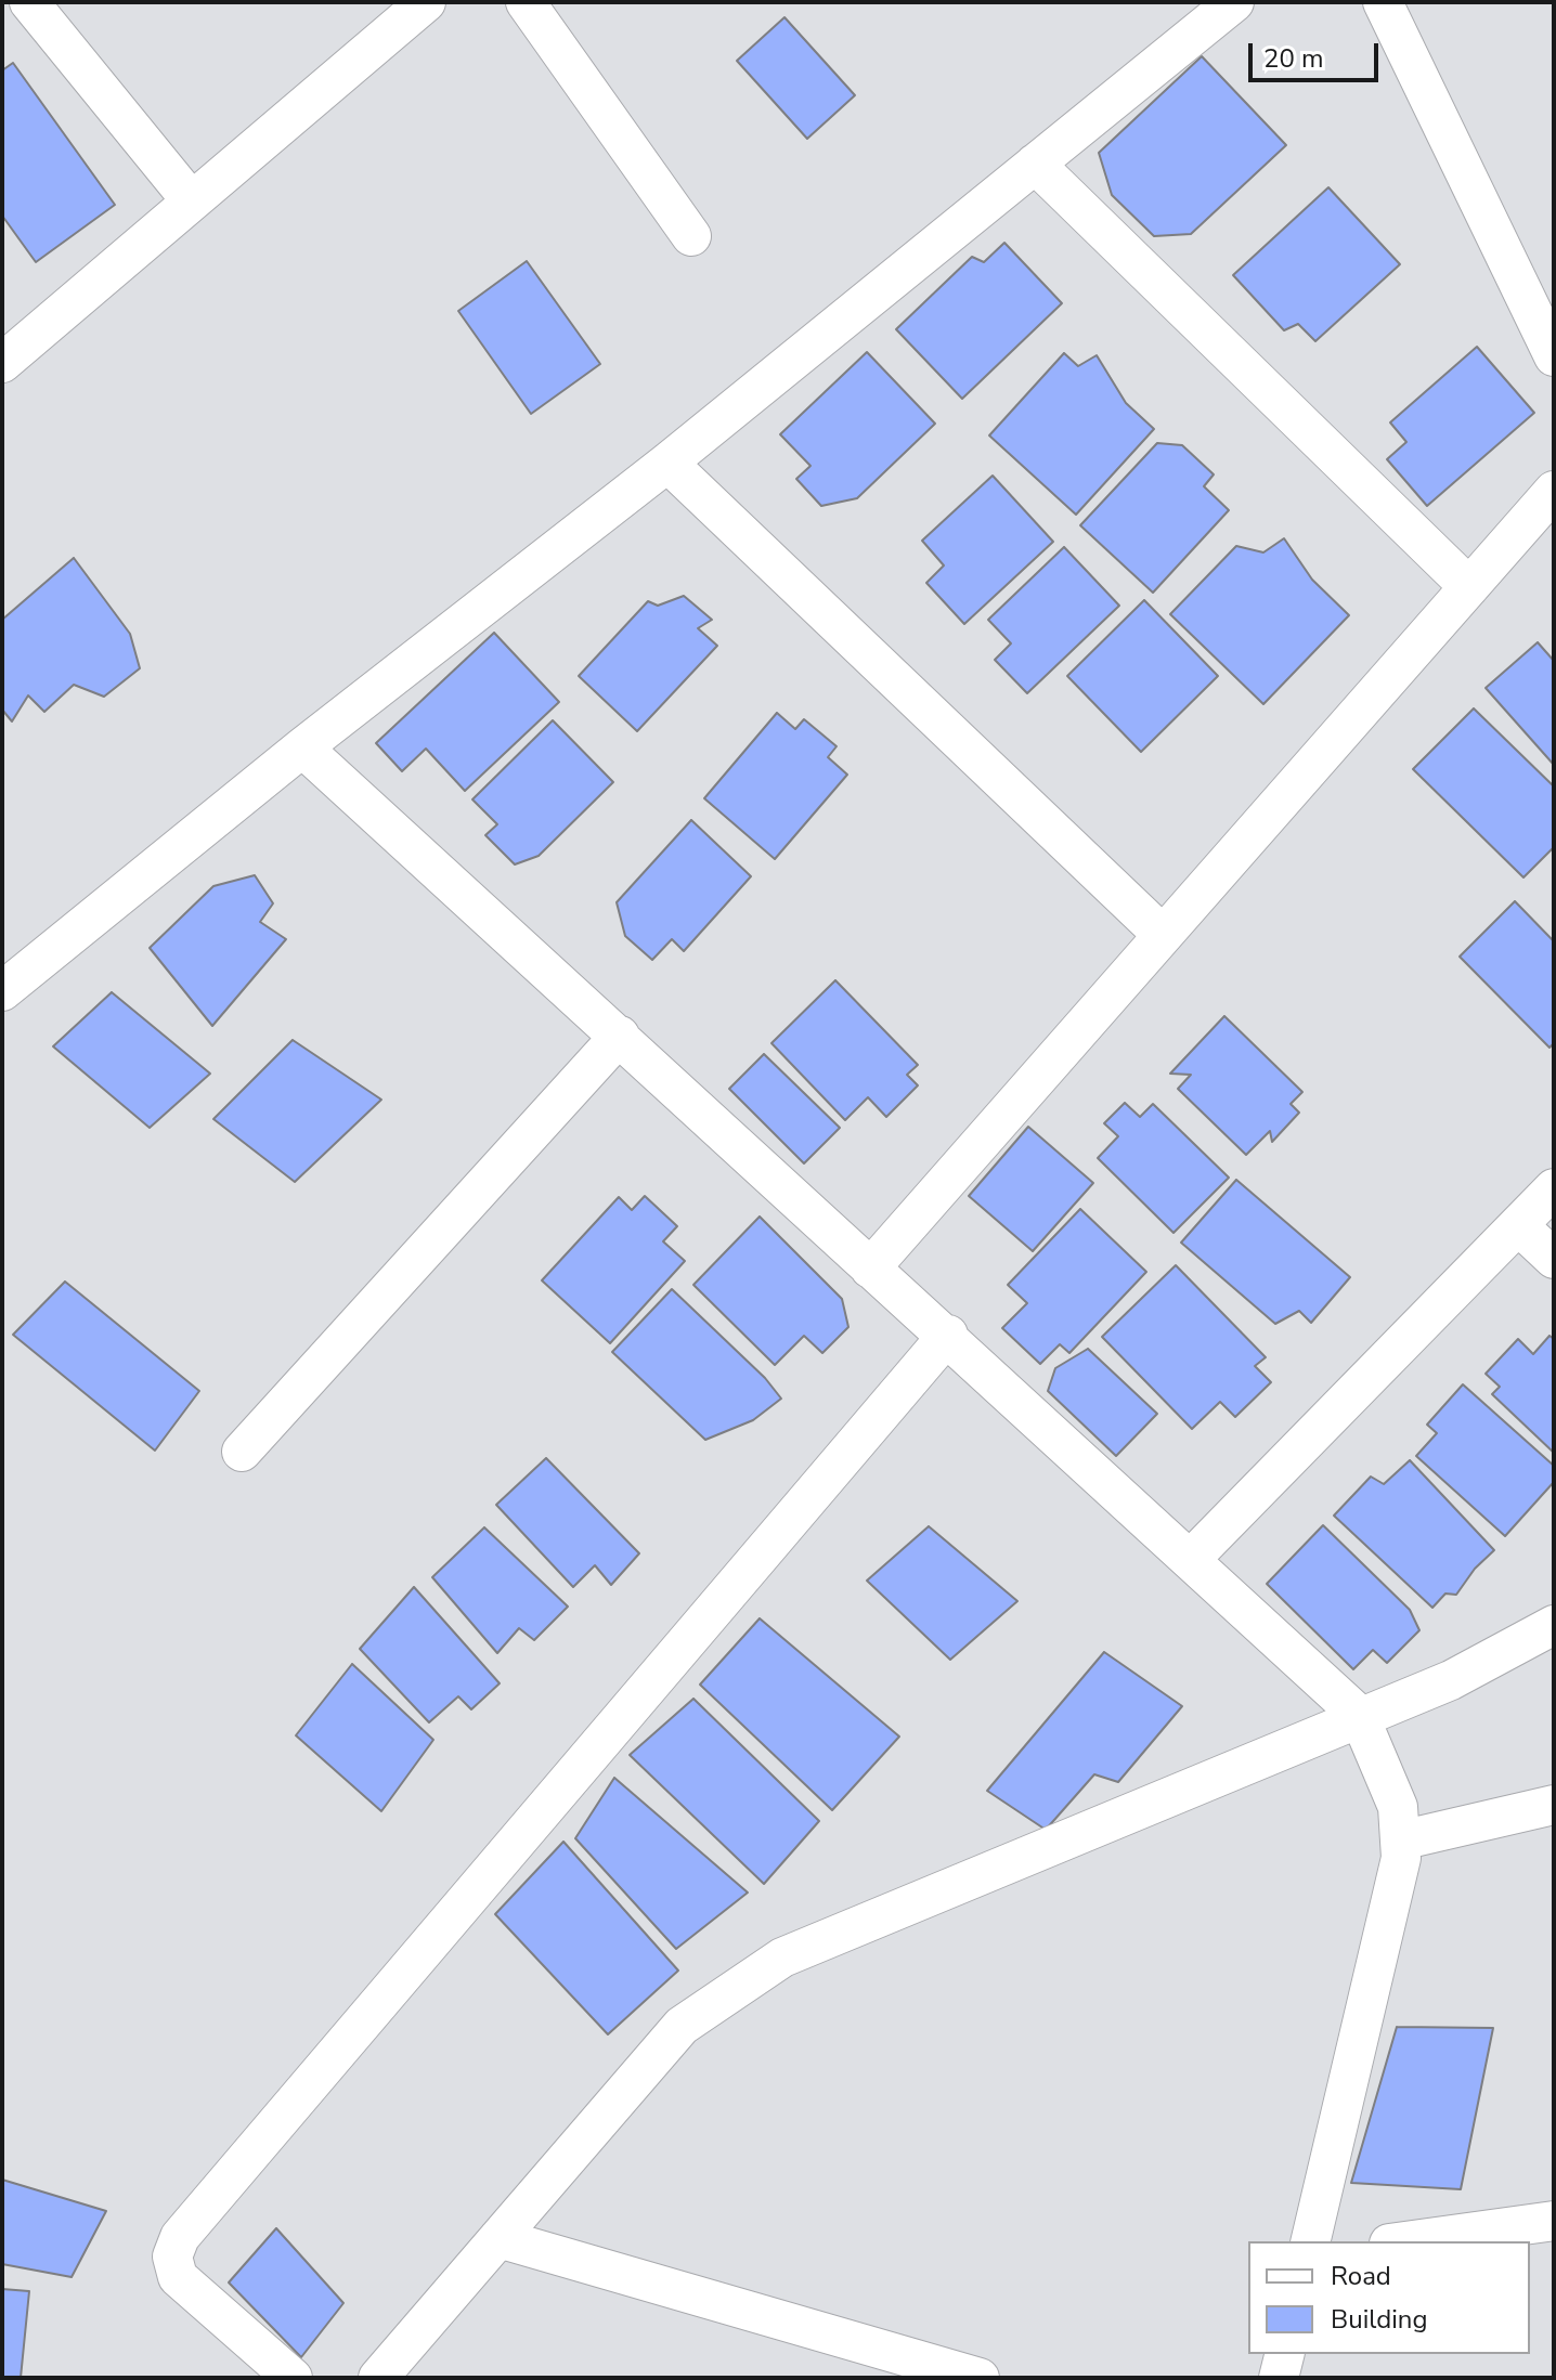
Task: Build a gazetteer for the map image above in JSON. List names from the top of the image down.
{
  "legend": ["Road", "Building"],
  "scale_bar": "20 m"
}
